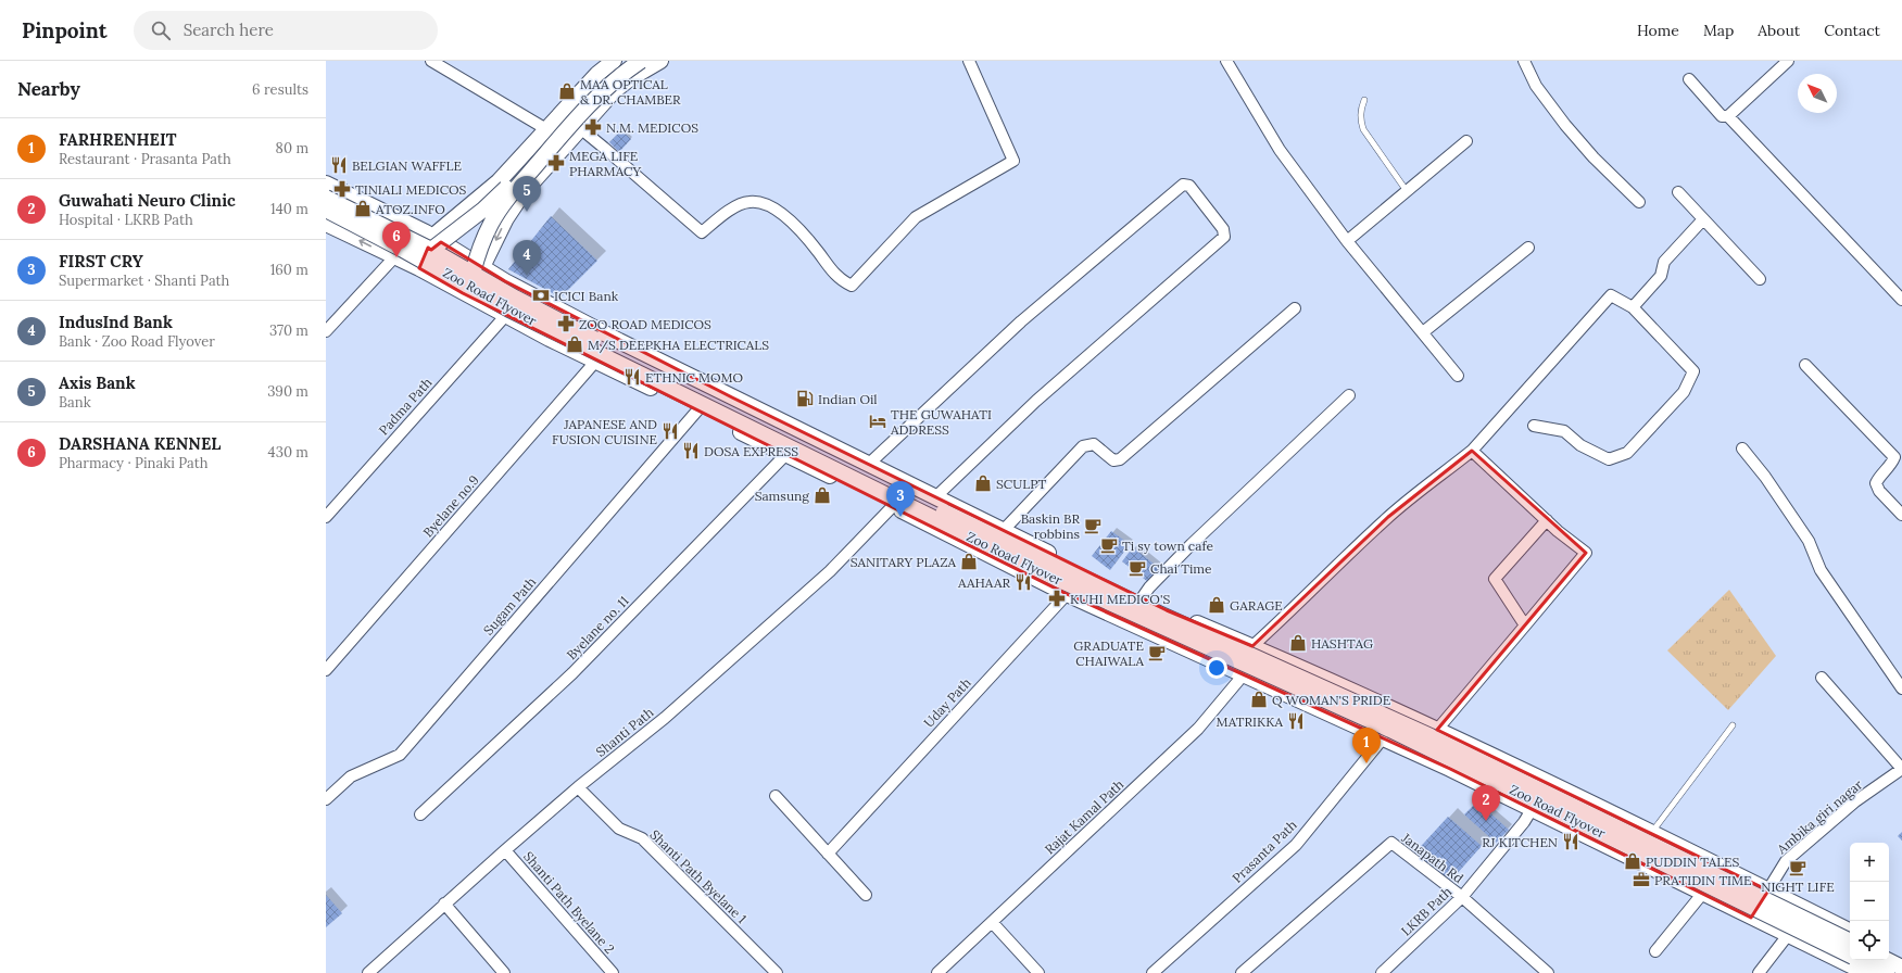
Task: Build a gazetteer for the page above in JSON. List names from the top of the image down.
{
  "streets": {
    "street": [
      "Zoo Road Flyover",
      "Padma Path",
      "Byelane no.9",
      "Sugam Path",
      "Byelane no. 11",
      "Uday Path",
      "Shanti Path",
      "Rajat Kamal Path",
      "Ambika giri nagar",
      "Prasanta Path",
      "Janapath Rd",
      "Shanti Path Byelane 1",
      "Shanti Path Byelane 2",
      "LKRB Path"
    ]
  },
  "crossings": [
    ["Shanti Path", "Shanti Path Byelane 1"],
    ["Shanti Path", "Shanti Path Byelane 2"],
    ["Janapath Rd", "LKRB Path"]
  ],
  "places": {
    "shop": [
      "MAA OPTICAL & DR. CHAMBER",
      "ATOZ.INFO",
      "M/S DEEPKHA ELECTRICALS",
      "SCULPT",
      "Samsung",
      "SANITARY PLAZA",
      "GARAGE",
      "HASHTAG",
      "Q WOMAN'S PRIDE",
      "PUDDIN TALES"
    ],
    "pharmacy": [
      "N.M. MEDICOS",
      "MEGA LIFE PHARMACY",
      "TINIALI MEDICOS",
      "ZOO ROAD MEDICOS",
      "KUHI MEDICO'S"
    ],
    "restaurant": [
      "BELGIAN WAFFLE",
      "ETHNIC MOMO",
      "JAPANESE AND FUSION CUISINE",
      "DOSA EXPRESS",
      "AAHAAR",
      "MATRIKKA",
      "RJ KITCHEN"
    ],
    "bank": ["ICICI Bank"],
    "fuel station": ["Indian Oil"],
    "hotel": ["THE GUWAHATI ADDRESS"],
    "cafe": [
      "Baskin BR robbins",
      "Ti sy town cafe",
      "Chai Time",
      "GRADUATE CHAIWALA",
      "NIGHT LIFE"
    ],
    "office": ["PRATIDIN TIME"]
  },
  "north": "top left",
  "page": {
    "header": "Pinpoint",
    "search": "Search here",
    "nav": [
      "Home",
      "Map",
      "About",
      "Contact"
    ],
    "heading": ["Nearby", "6 results"],
    "list": [
      {
        "mark": "1",
        "name": "FARHRENHEIT",
        "note": "Restaurant · Prasanta Path",
        "value": "80 m"
      },
      {
        "mark": "2",
        "name": "Guwahati Neuro Clinic",
        "note": "Hospital · LKRB Path",
        "value": "140 m"
      },
      {
        "mark": "3",
        "name": "FIRST CRY",
        "note": "Supermarket · Shanti Path",
        "value": "160 m"
      },
      {
        "mark": "4",
        "name": "IndusInd Bank",
        "note": "Bank · Zoo Road Flyover",
        "value": "370 m"
      },
      {
        "mark": "5",
        "name": "Axis Bank",
        "note": "Bank",
        "value": "390 m"
      },
      {
        "mark": "6",
        "name": "DARSHANA KENNEL",
        "note": "Pharmacy · Pinaki Path",
        "value": "430 m"
      }
    ],
    "pins": [
      "5",
      "6",
      "4",
      "3",
      "1",
      "2"
    ],
    "map_buttons": ["+", "−"]
  }
}
